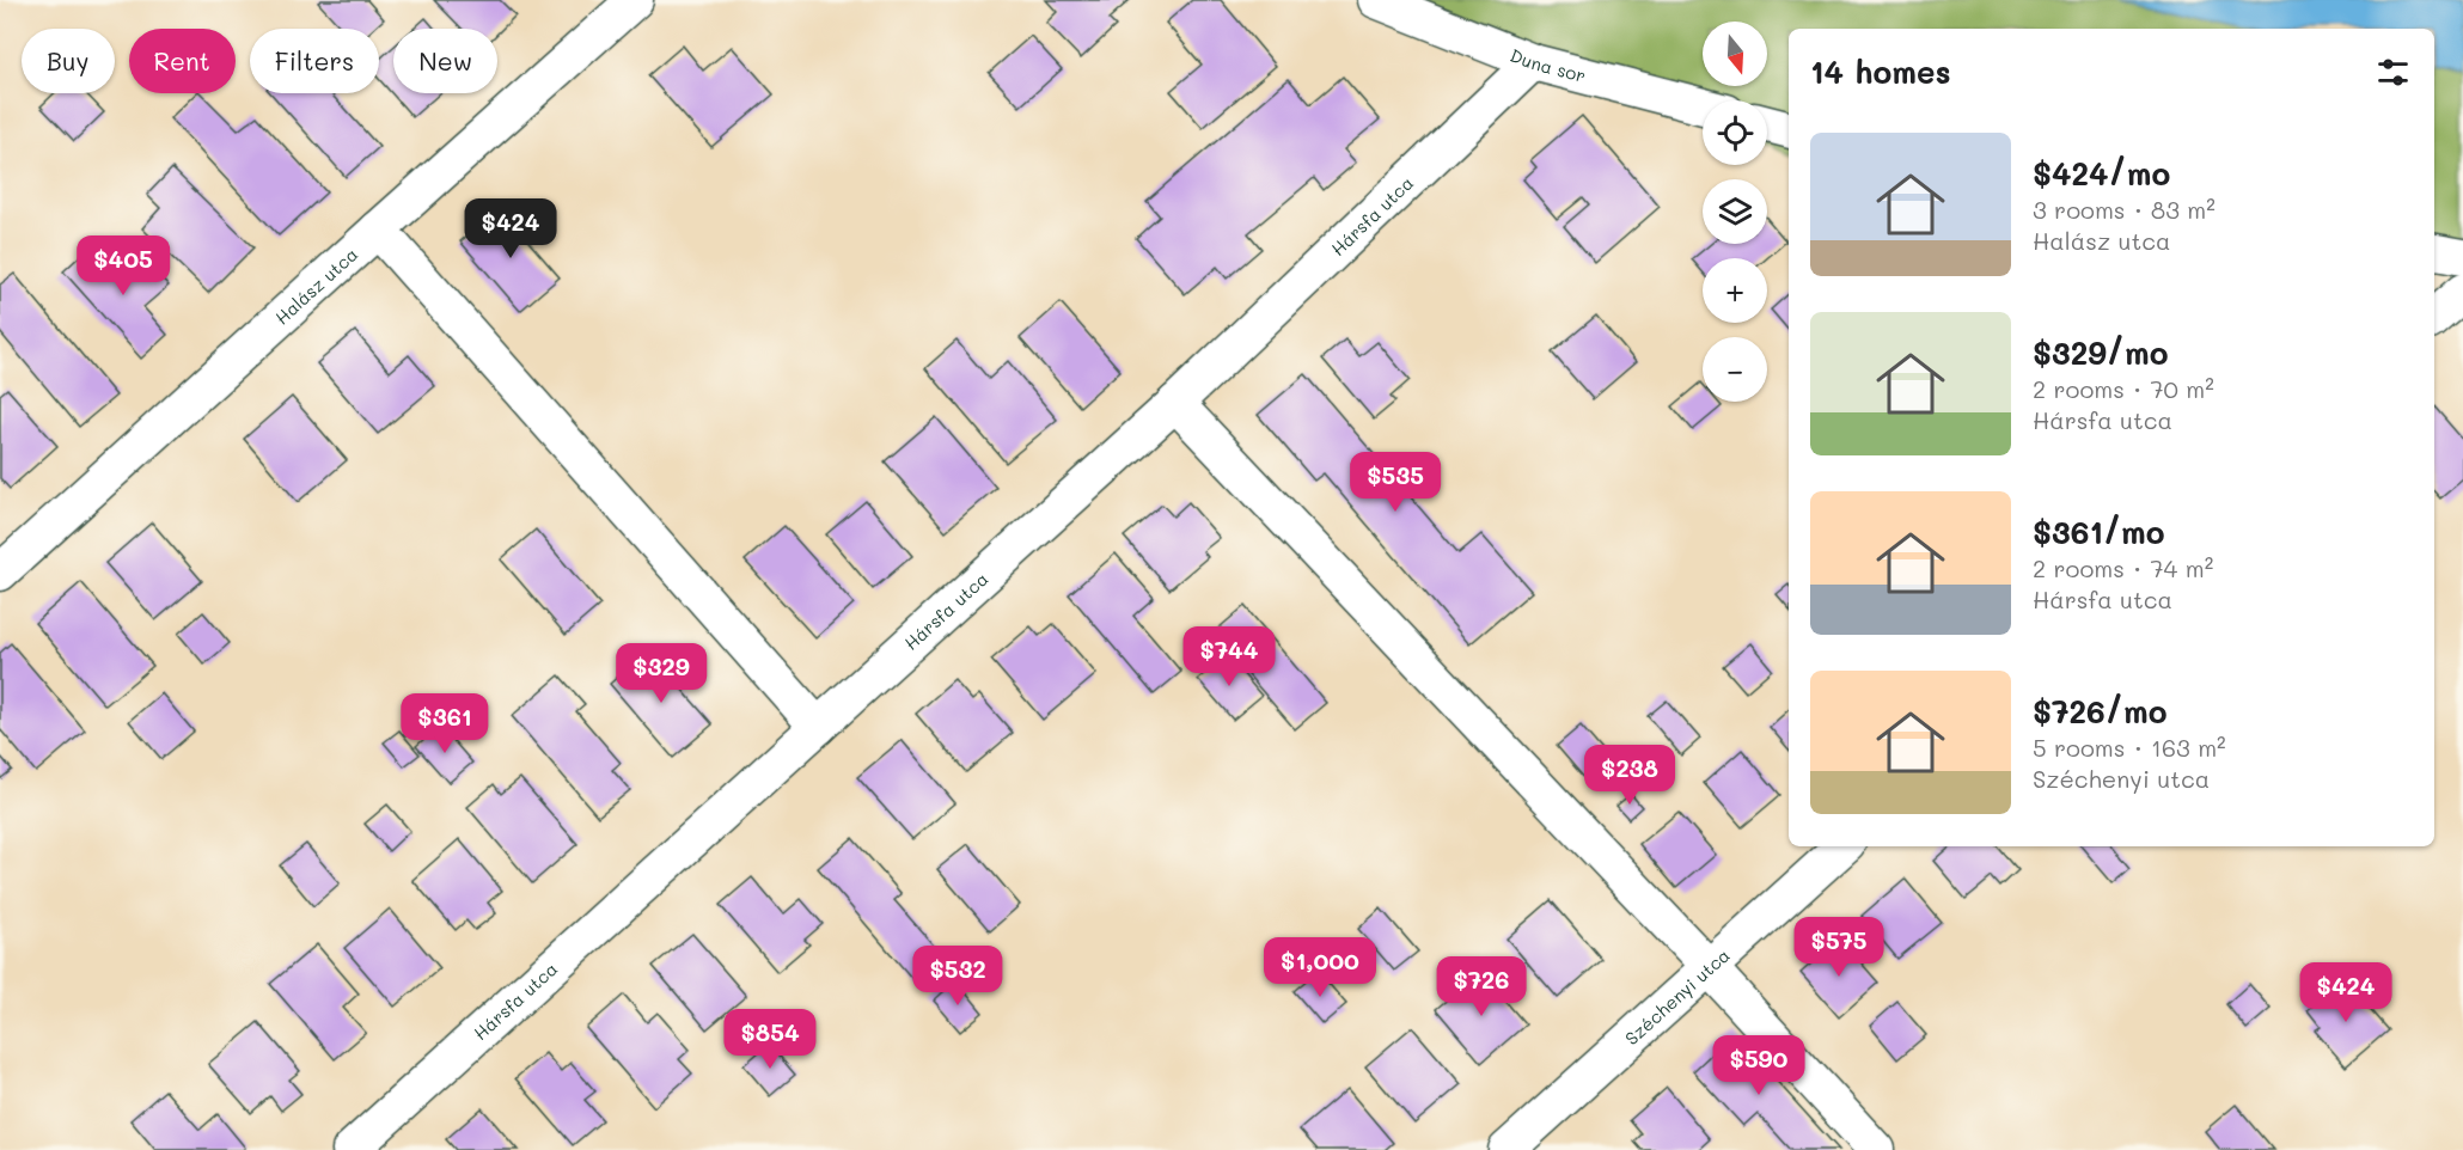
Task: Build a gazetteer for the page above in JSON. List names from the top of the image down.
{
  "streets": {
    "street": [
      "Duna sor",
      "Hársfa utca",
      "Halász utca",
      "Széchenyi utca"
    ]
  },
  "crossings": [
    ["Duna sor", "Hársfa utca"]
  ],
  "north": "bottom",
  "page": {
    "map_buttons": ["+", "−"],
    "chip": [
      "Buy",
      "Rent",
      "Filters",
      "New"
    ],
    "heading": "14 homes",
    "list": [
      {
        "name": "$424/mo",
        "note": "3 rooms · 83 m² · Halász utca"
      },
      {
        "name": "$329/mo",
        "note": "2 rooms · 70 m² · Hársfa utca"
      },
      {
        "name": "$361/mo",
        "note": "2 rooms · 74 m² · Hársfa utca"
      },
      {
        "name": "$726/mo",
        "note": "5 rooms · 163 m² · Széchenyi utca"
      }
    ],
    "price": [
      "$424",
      "$405",
      "$535",
      "$744",
      "$329",
      "$361",
      "$238",
      "$575",
      "$1,000",
      "$532",
      "$726",
      "$424",
      "$854",
      "$590"
    ]
  }
}
